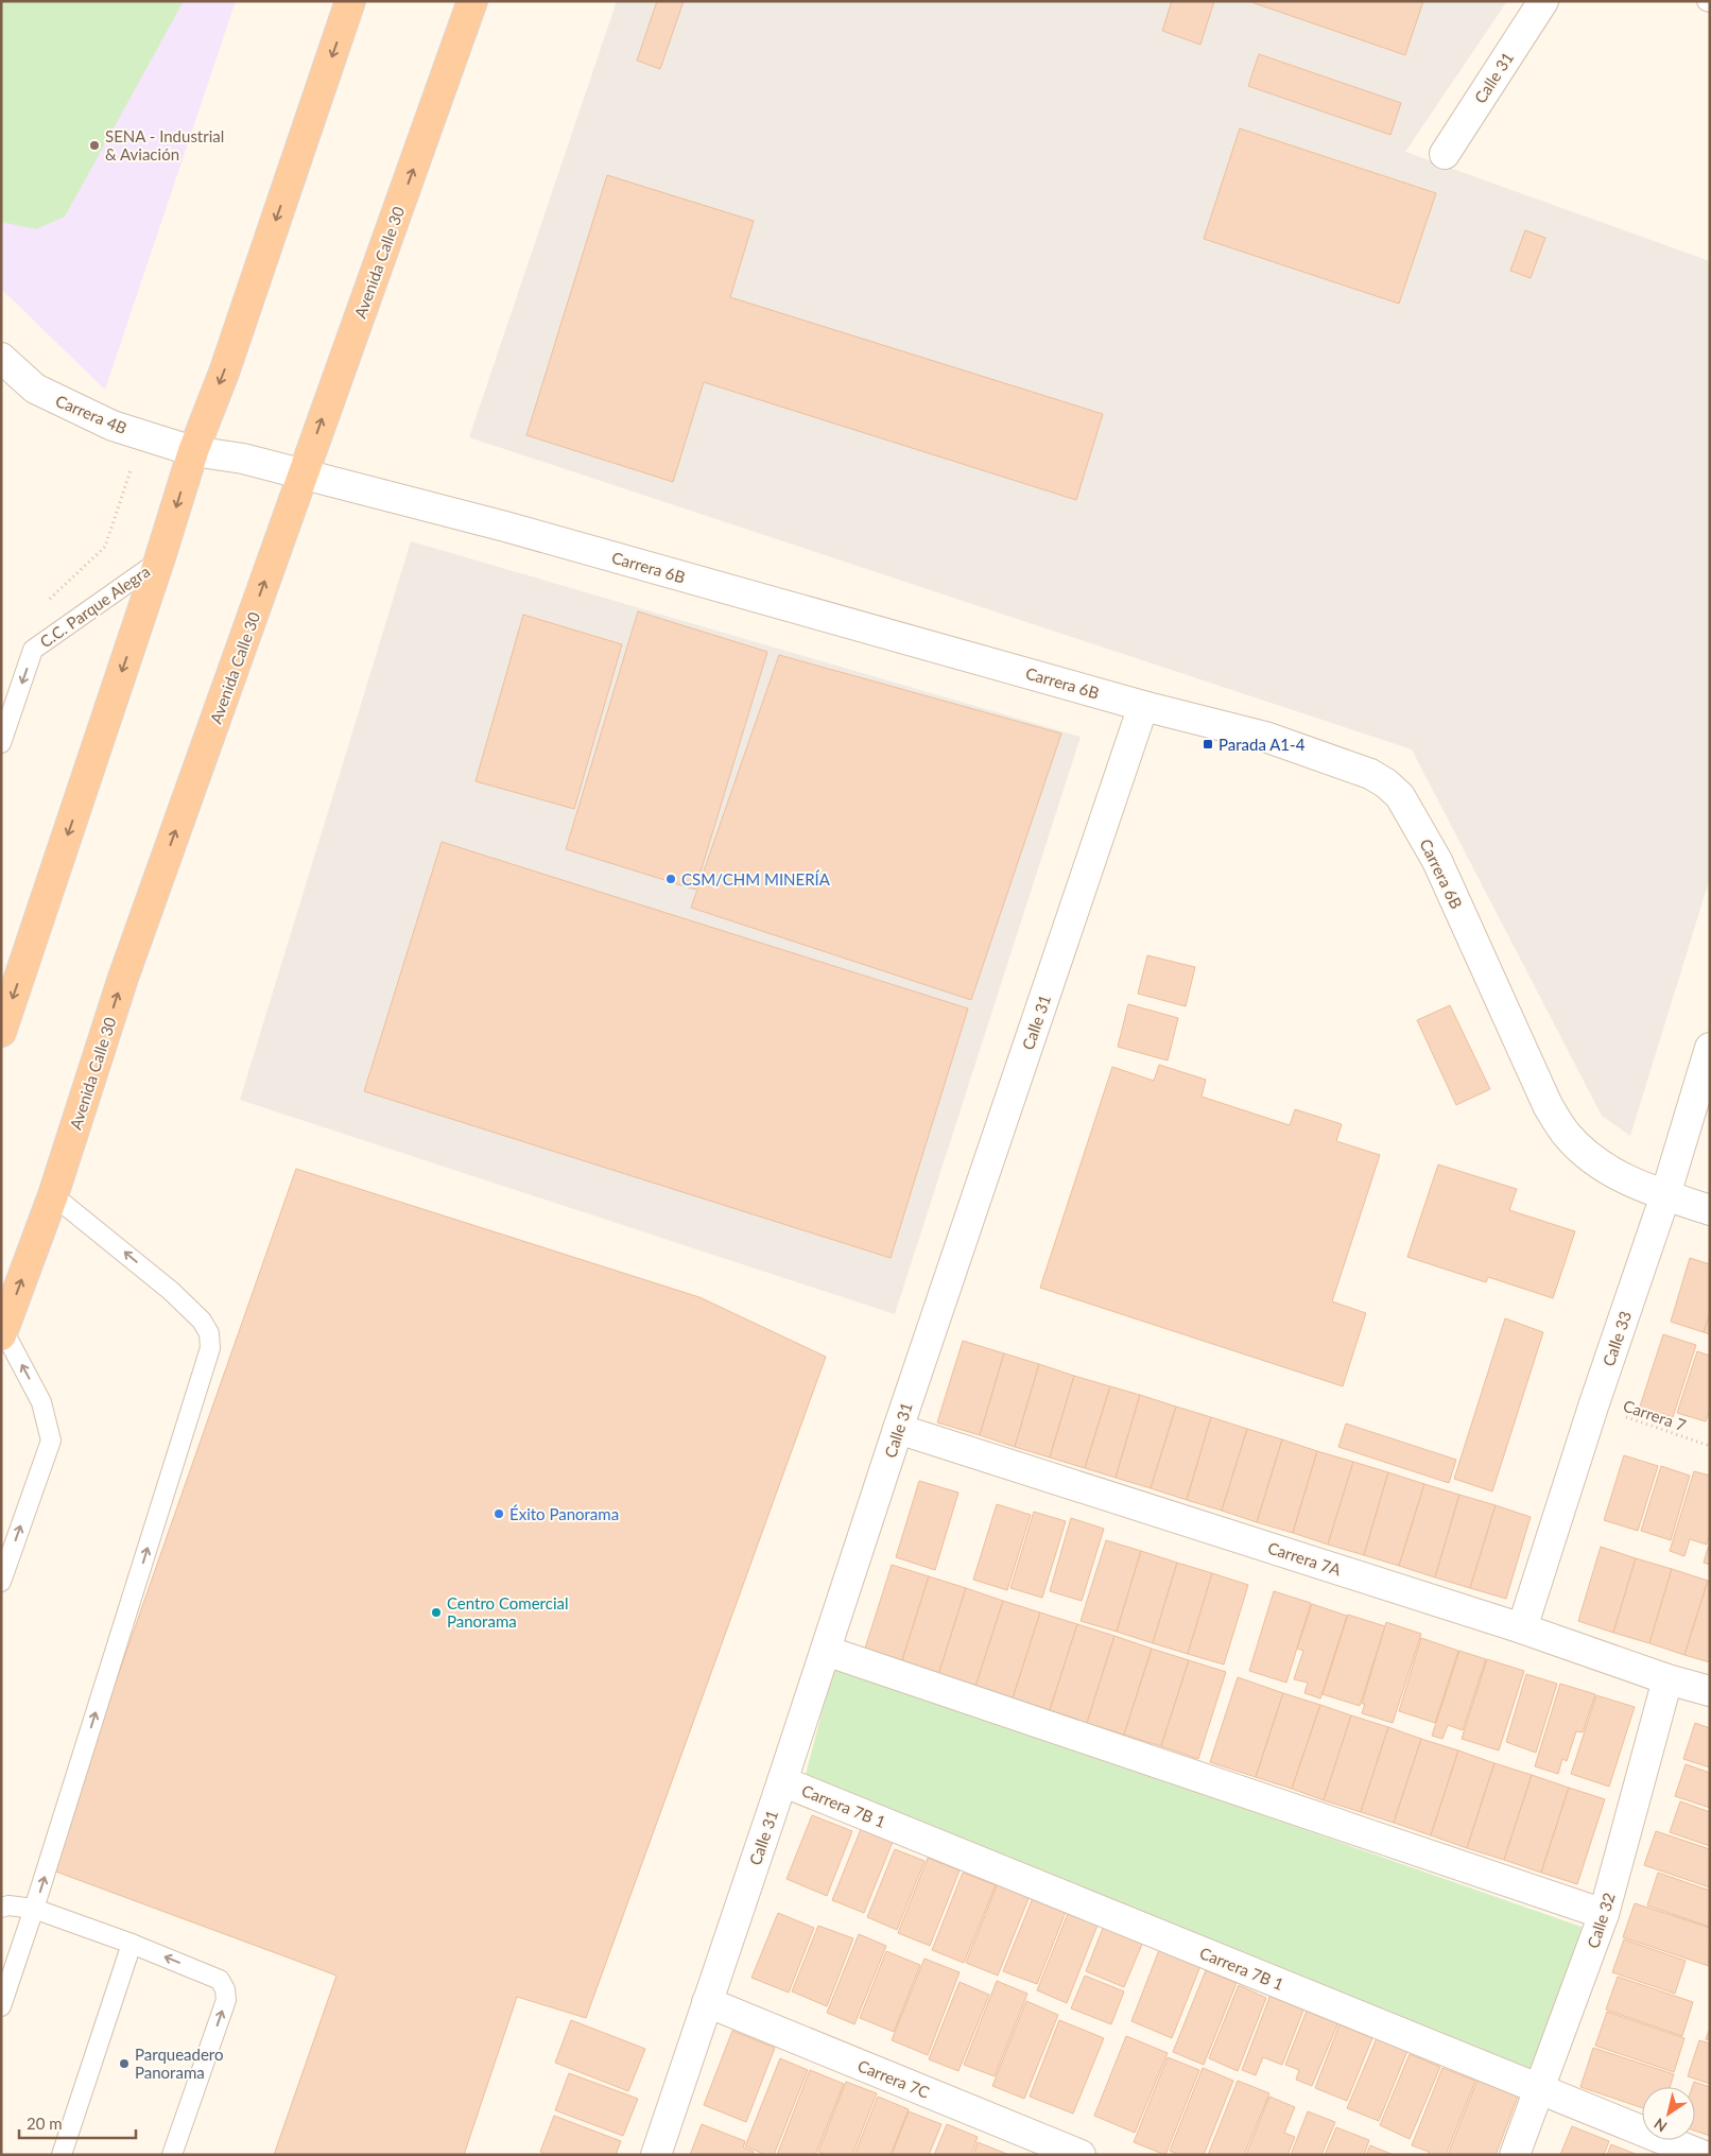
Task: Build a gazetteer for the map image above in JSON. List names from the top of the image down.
{
  "streets": {
    "highway": ["Avenida Calle 30"],
    "street": [
      "Calle 31",
      "Carrera 4B",
      "Carrera 6B",
      "Calle 33",
      "Carrera 7A",
      "Carrera 7B 1",
      "Calle 32",
      "Carrera 7C"
    ],
    "lane": ["C.C. Parque Alegra"],
    "path": ["Carrera 7"]
  },
  "crossings": [
    ["Calle 31", "Carrera 6B"],
    ["Calle 31", "Carrera 7A"],
    ["Calle 31", "Carrera 7B 1"],
    ["Calle 31", "Carrera 7C"],
    ["Avenida Calle 30", "Carrera 6B"],
    ["Carrera 4B", "Carrera 6B"],
    ["Carrera 6B", "Calle 33"],
    ["Calle 33", "Carrera 7"],
    ["Calle 33", "Carrera 7A"],
    ["Carrera 7A", "Calle 32"],
    ["Carrera 7B 1", "Calle 32"]
  ],
  "one_way": ["C.C. Parque Alegra"],
  "places": {
    "other": [
      "SENA - Industrial & Aviación",
      "CSM/CHM MINERÍA",
      "Éxito Panorama",
      "Centro Comercial Panorama",
      "Parqueadero Panorama"
    ],
    "transit": ["Parada A1-4"]
  },
  "scale_bar": "20 m",
  "north": "bottom left"
}
